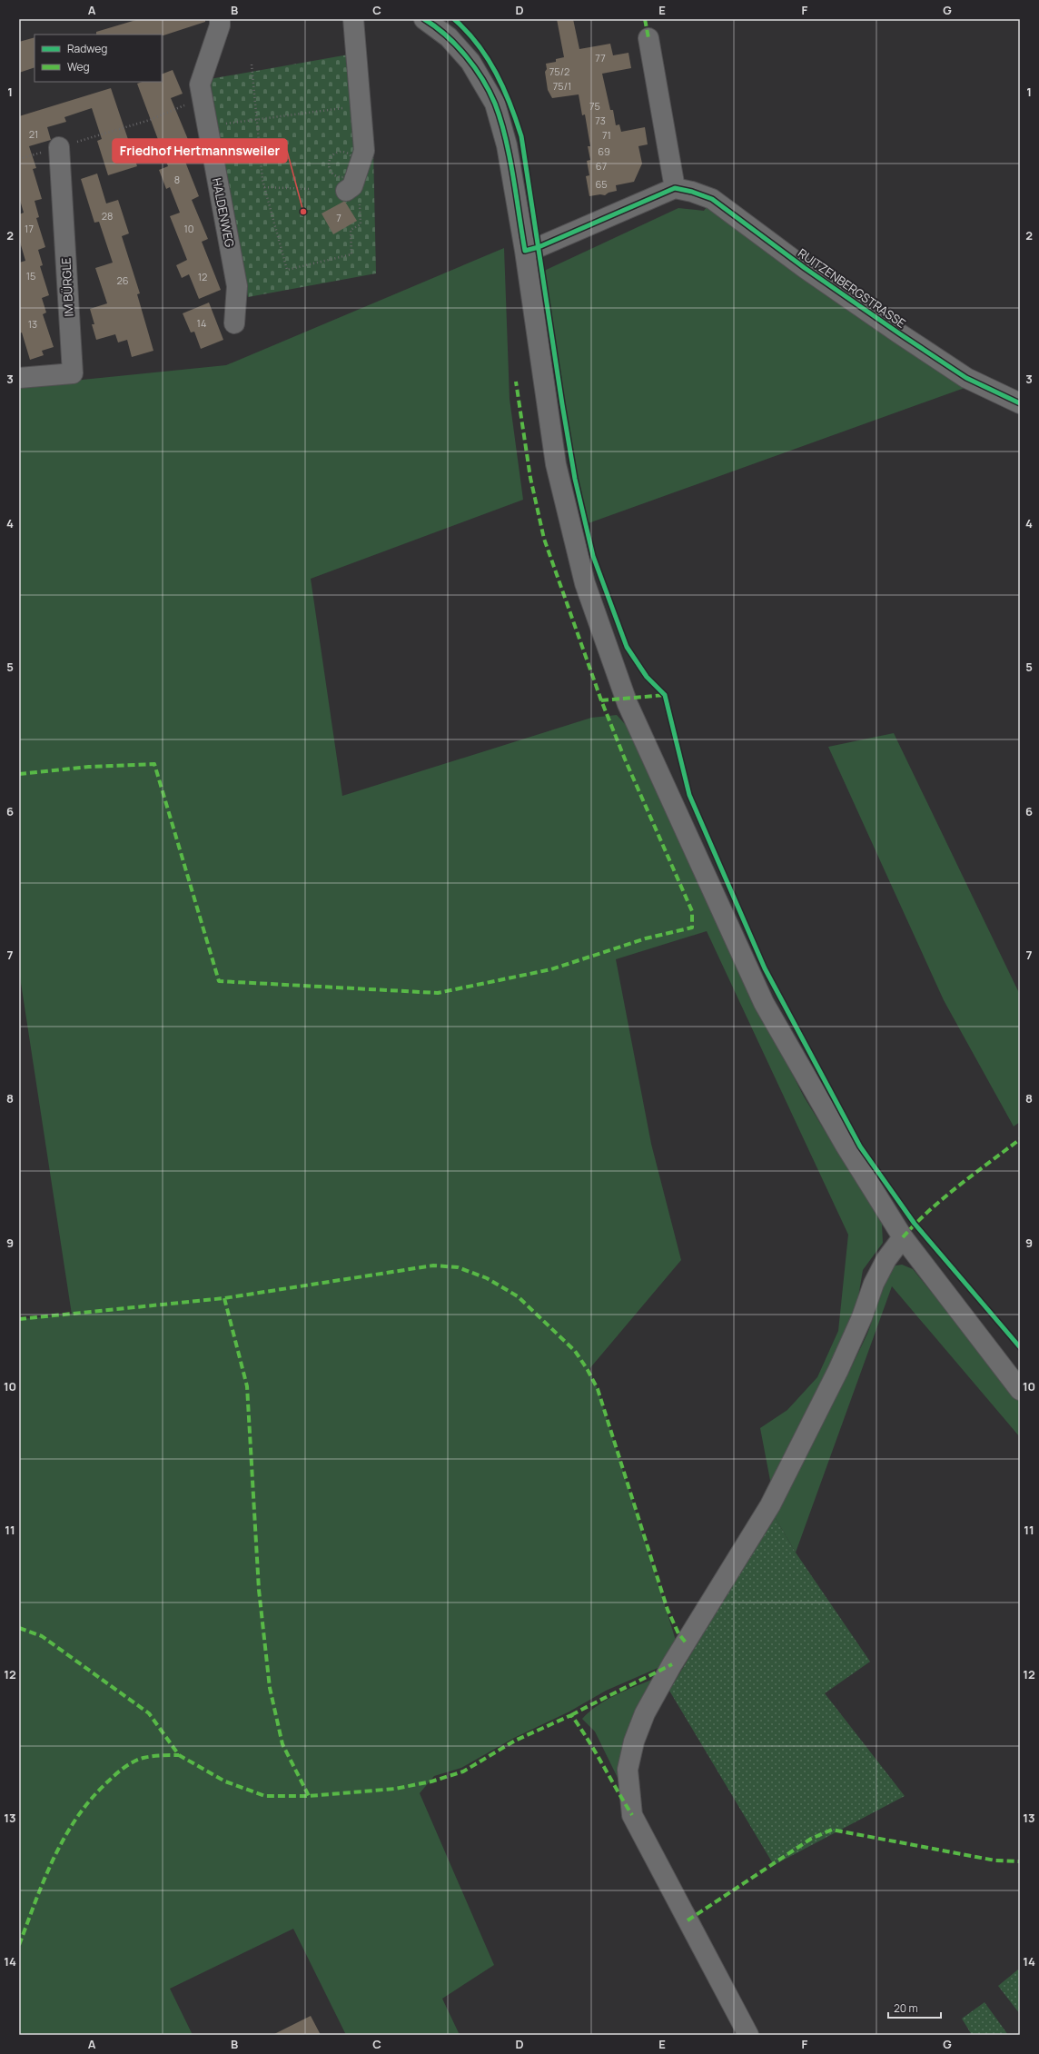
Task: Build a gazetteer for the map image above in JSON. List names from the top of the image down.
{
  "streets": {
    "street": ["HALDENWEG", "IM BÜRGLE", "RUITZENBERGSTRASSE"]
  },
  "places": ["Friedhof Hertmannsweiler"],
  "house_numbers": [
    "77",
    "75/2",
    "75/1",
    "75",
    "73",
    "21",
    "71",
    "69",
    "67",
    "8",
    "65",
    "28",
    "7",
    "17",
    "10",
    "15",
    "12",
    "26",
    "14",
    "13"
  ],
  "legend": ["Radweg", "Weg"],
  "scale_bar": "20 m",
  "grid": {
    "columns": [
      "A",
      "B",
      "C",
      "D",
      "E",
      "F",
      "G"
    ],
    "rows": [
      "1",
      "2",
      "3",
      "4",
      "5",
      "6",
      "7",
      "8",
      "9",
      "10",
      "11",
      "12",
      "13",
      "14"
    ]
  }
}
